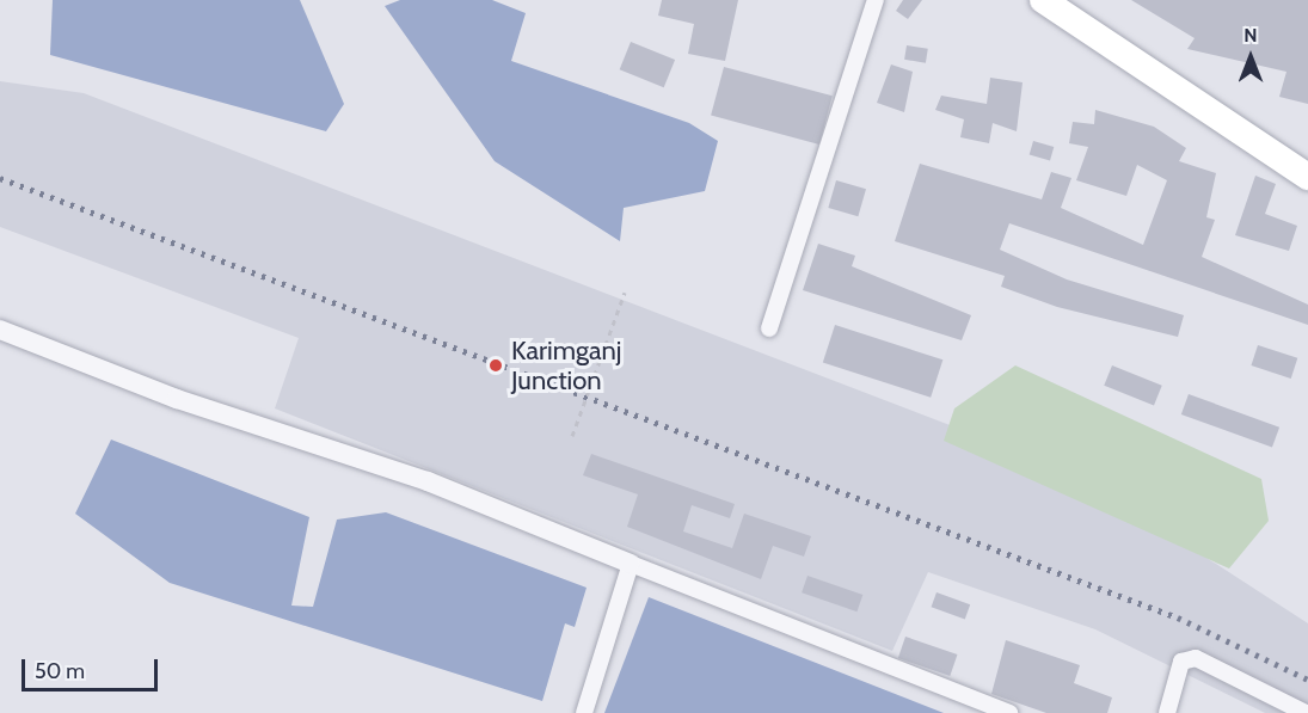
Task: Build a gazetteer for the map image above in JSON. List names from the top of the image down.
{
  "places": ["Karimganj Junction"],
  "scale_bar": "50 m",
  "north": "top"
}
